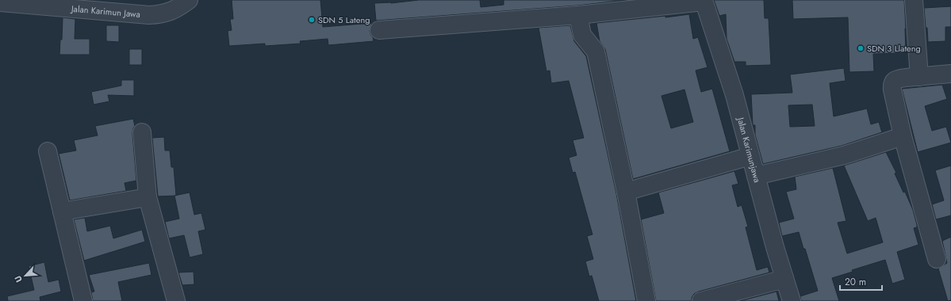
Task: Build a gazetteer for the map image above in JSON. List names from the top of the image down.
{
  "streets": {
    "street": ["Jalan Karimun Jawa", "Jalan Karimunjawa"]
  },
  "places": ["SDN 5 Lateng", "SDN 3 Llateng"],
  "scale_bar": "20 m",
  "north": "bottom left"
}
